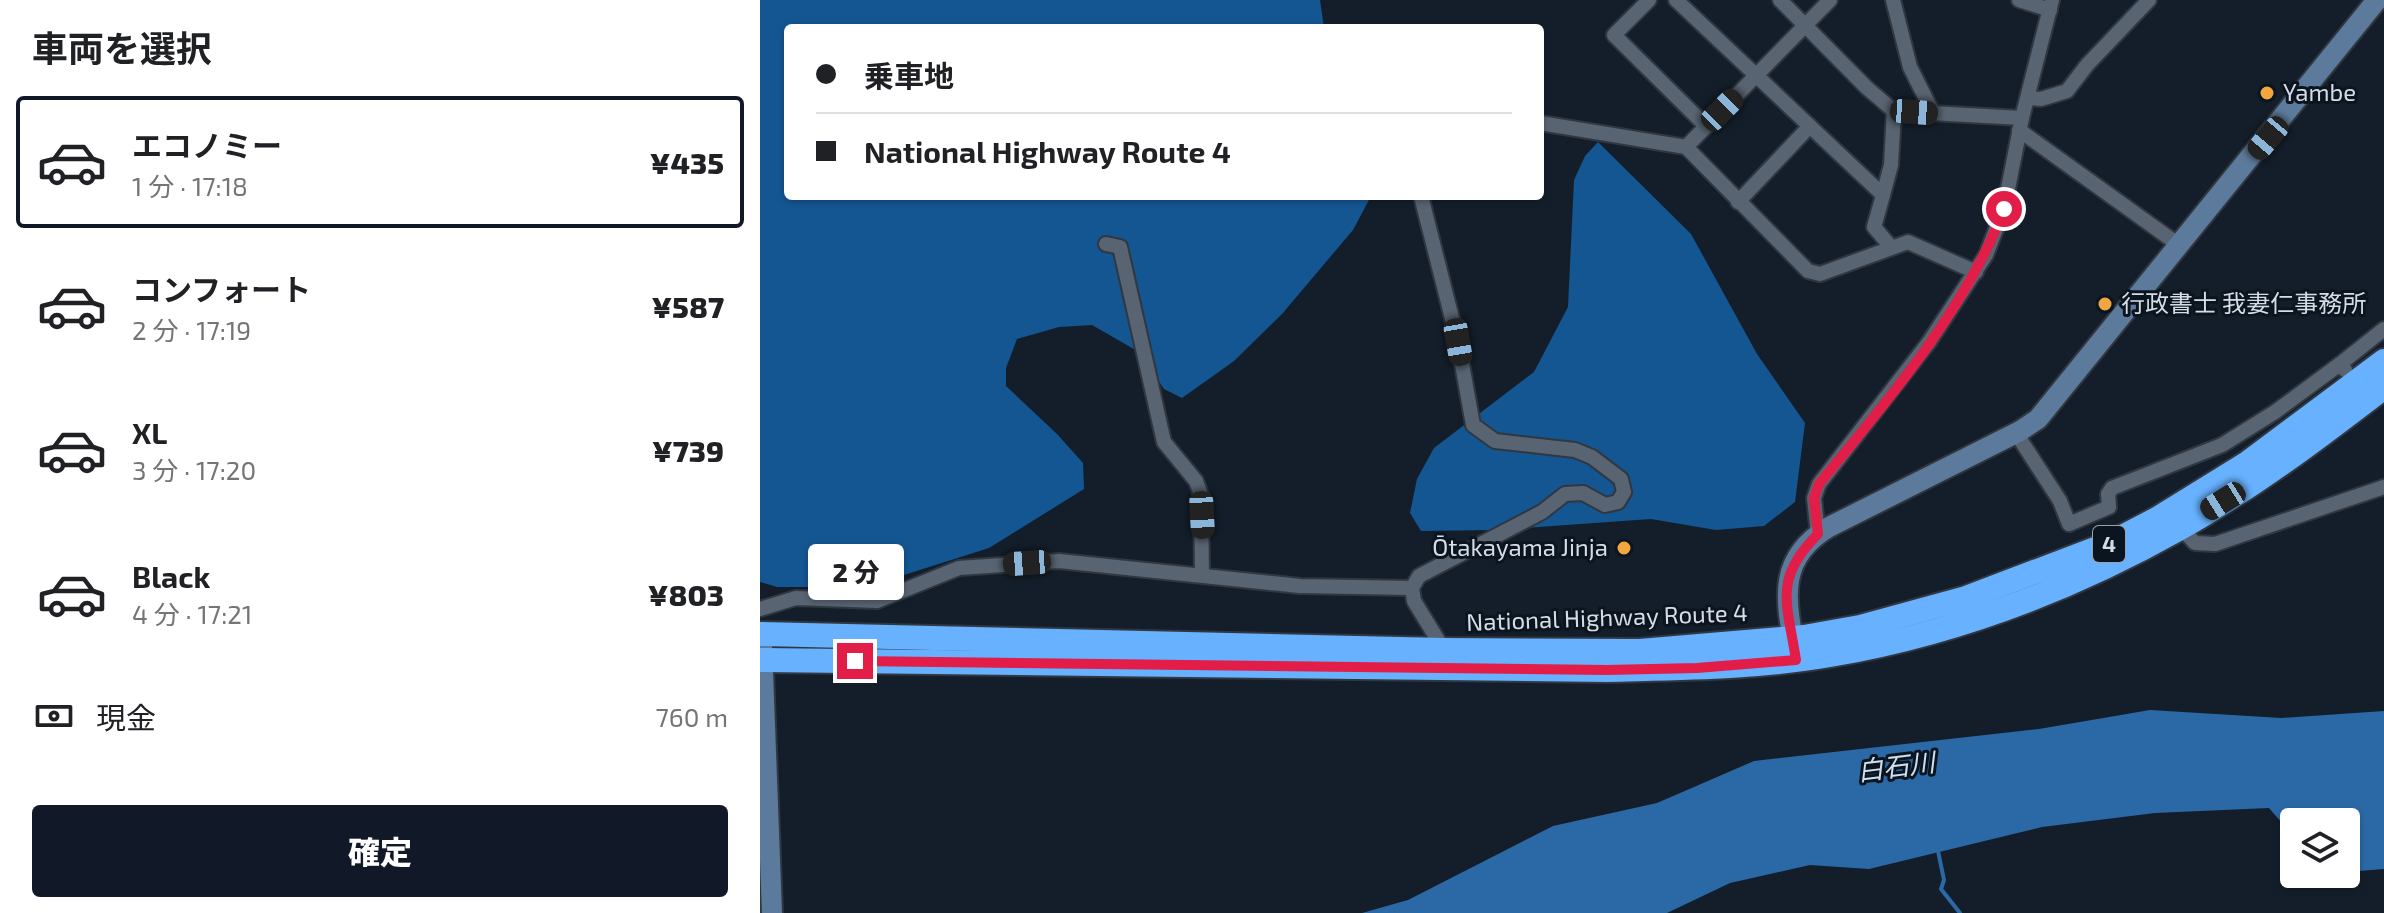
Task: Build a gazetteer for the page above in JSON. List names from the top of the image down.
{
  "streets": {
    "highway": ["4", "National Highway Route 4"]
  },
  "water": ["白石川"],
  "places": ["Yambe", "行政書士 我妻仁事務所", "Ōtakayama Jinja"],
  "page": {
    "heading": "車両を選択",
    "banner": ["乗車地", "National Highway Route 4"],
    "list": [
      {
        "name": "エコノミー",
        "note": "1 分 · 17:18",
        "value": "¥435"
      },
      {
        "name": "コンフォート",
        "note": "2 分 · 17:19",
        "value": "¥587"
      },
      {
        "name": "XL",
        "note": "3 分 · 17:20",
        "value": "¥739"
      },
      {
        "name": "Black",
        "note": "4 分 · 17:21",
        "value": "¥803"
      }
    ],
    "bubble": "2 分",
    "pay": ["現金", "760 m"],
    "buttons": "確定"
  }
}
